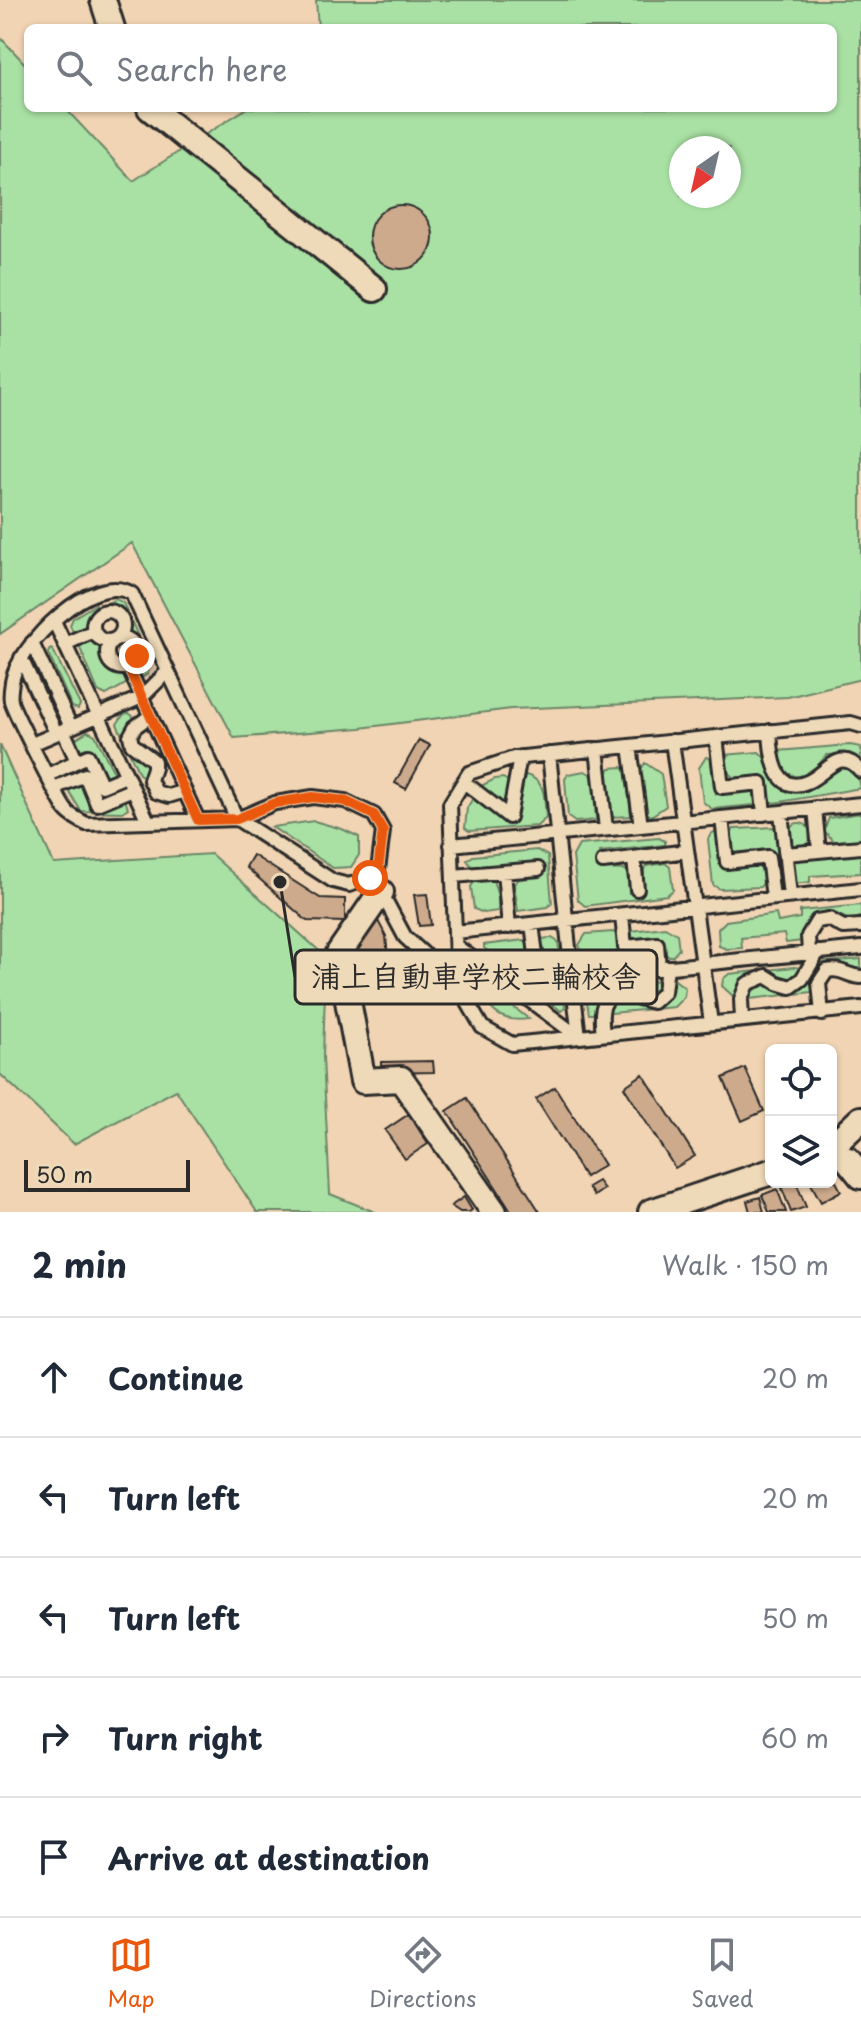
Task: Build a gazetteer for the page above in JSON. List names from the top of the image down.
{
  "places": ["浦上自動車学校二輪校舎"],
  "scale_bar": "50 m",
  "north": "bottom left",
  "page": {
    "search": "Search here",
    "scale": "50 m",
    "heading": ["2 min", "Walk · 150 m"],
    "list": [
      ["Continue", "20 m"],
      ["Turn left", "20 m"],
      ["Turn left", "50 m"],
      ["Turn right", "60 m"],
      "Arrive at destination"
    ],
    "nav": ["Map", "Directions", "Saved"]
  }
}
